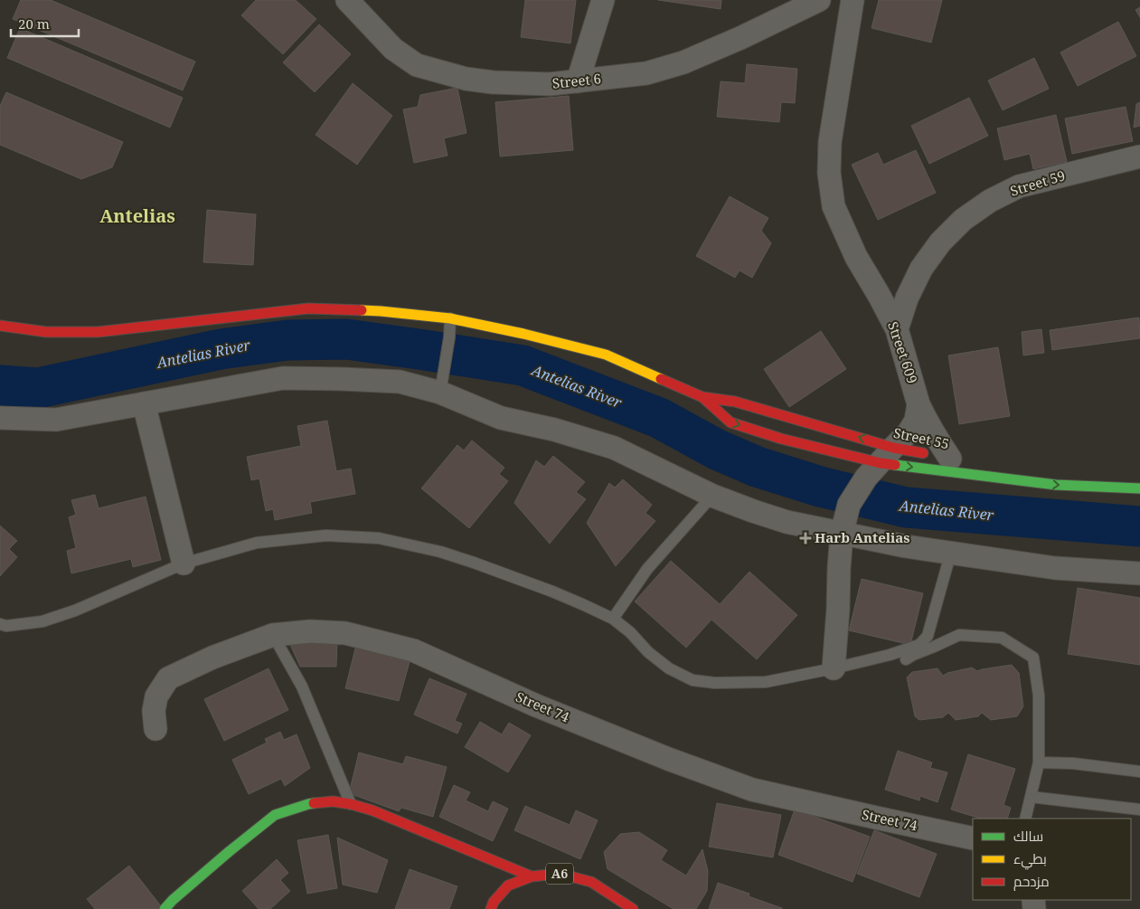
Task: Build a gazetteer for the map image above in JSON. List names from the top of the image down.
{
  "streets": {
    "main road": ["Street 55", "A6"],
    "street": [
      "Street 6",
      "Street 59",
      "Street 609",
      "Street 74"
    ]
  },
  "crossings": [
    ["Street 59", "Street 609"],
    ["Street 609", "Street 55"]
  ],
  "districts": ["Antelias"],
  "water": ["Antelias River"],
  "places": {
    "health": ["Harb Antelias"]
  },
  "legend": ["سالك", "بطيء", "مزدحم"],
  "scale_bar": "20 m"
}
